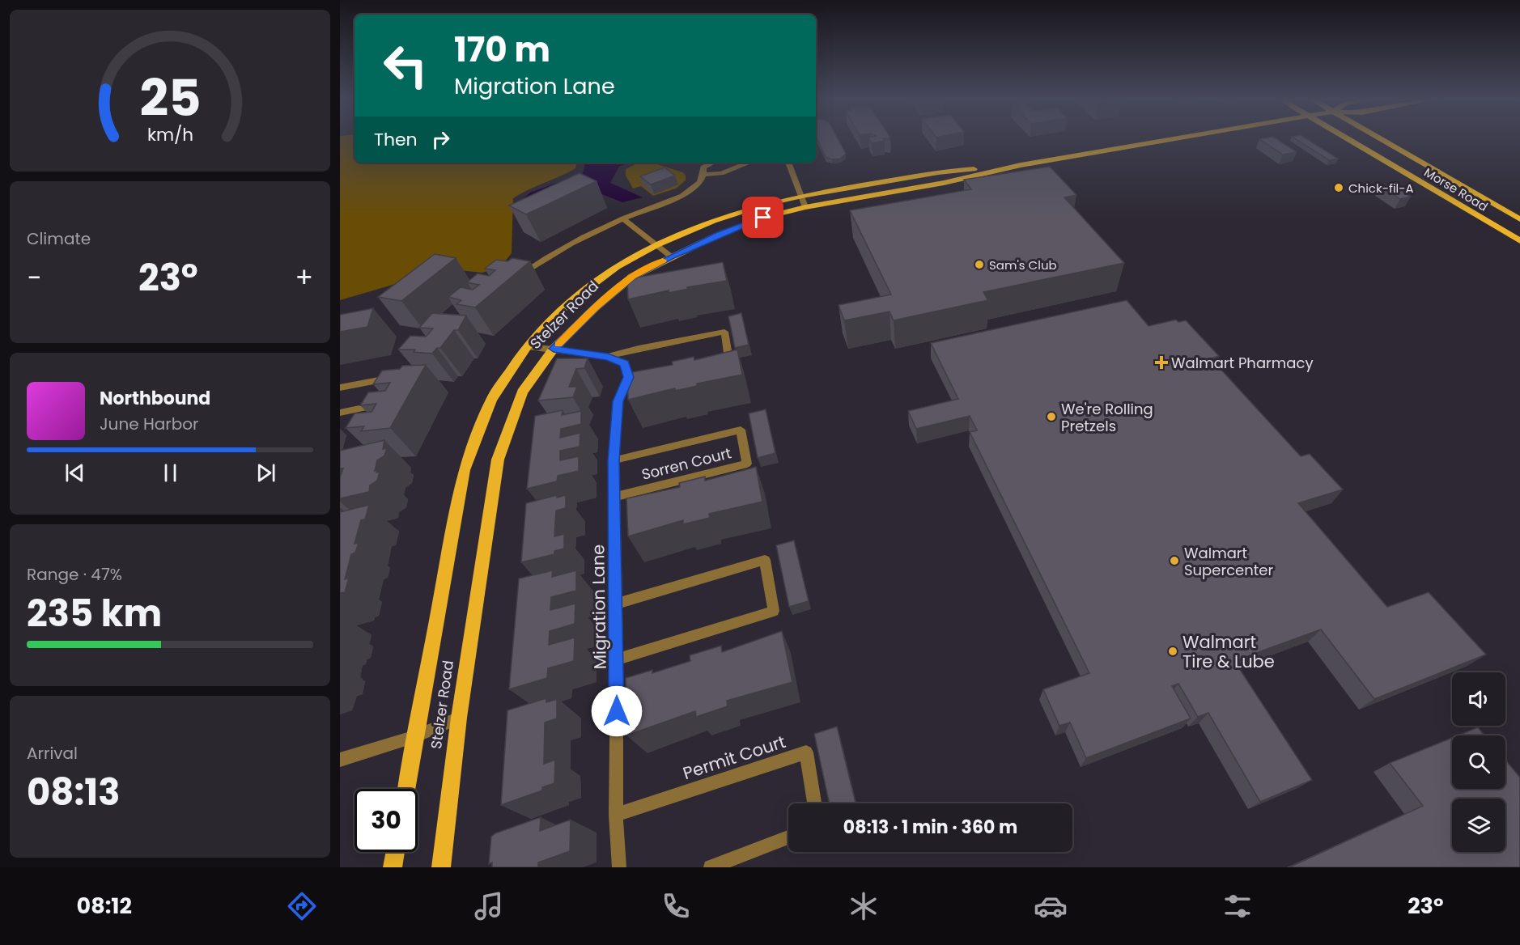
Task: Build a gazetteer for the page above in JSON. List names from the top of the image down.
{
  "streets": {
    "main road": ["Morse Road", "Stelzer Road"],
    "street": ["Sorren Court", "Migration Lane", "Permit Court"]
  },
  "crossings": [
    ["Stelzer Road", "Migration Lane"],
    ["Sorren Court", "Migration Lane"],
    ["Migration Lane", "Permit Court"]
  ],
  "places": {
    "other": [
      "Chick-fil-A",
      "Sam's Club",
      "We're Rolling Pretzels",
      "Walmart Supercenter",
      "Walmart Tire & Lube"
    ],
    "health": ["Walmart Pharmacy"]
  },
  "page": {
    "turn": ["170 m", "Migration Lane"],
    "then": "Then",
    "tile": [
      "Climate",
      ["Range · 47%", "235 km"],
      ["Arrival", "08:13"]
    ],
    "heat": ["−", "23°", "+"],
    "song": ["Northbound", "June Harbor"],
    "limit": "30",
    "trip": "08:13 · 1 min · 360 m",
    "tabs": ["08:12", "23°"],
    "gauge": ["25", "km/h"]
  }
}
